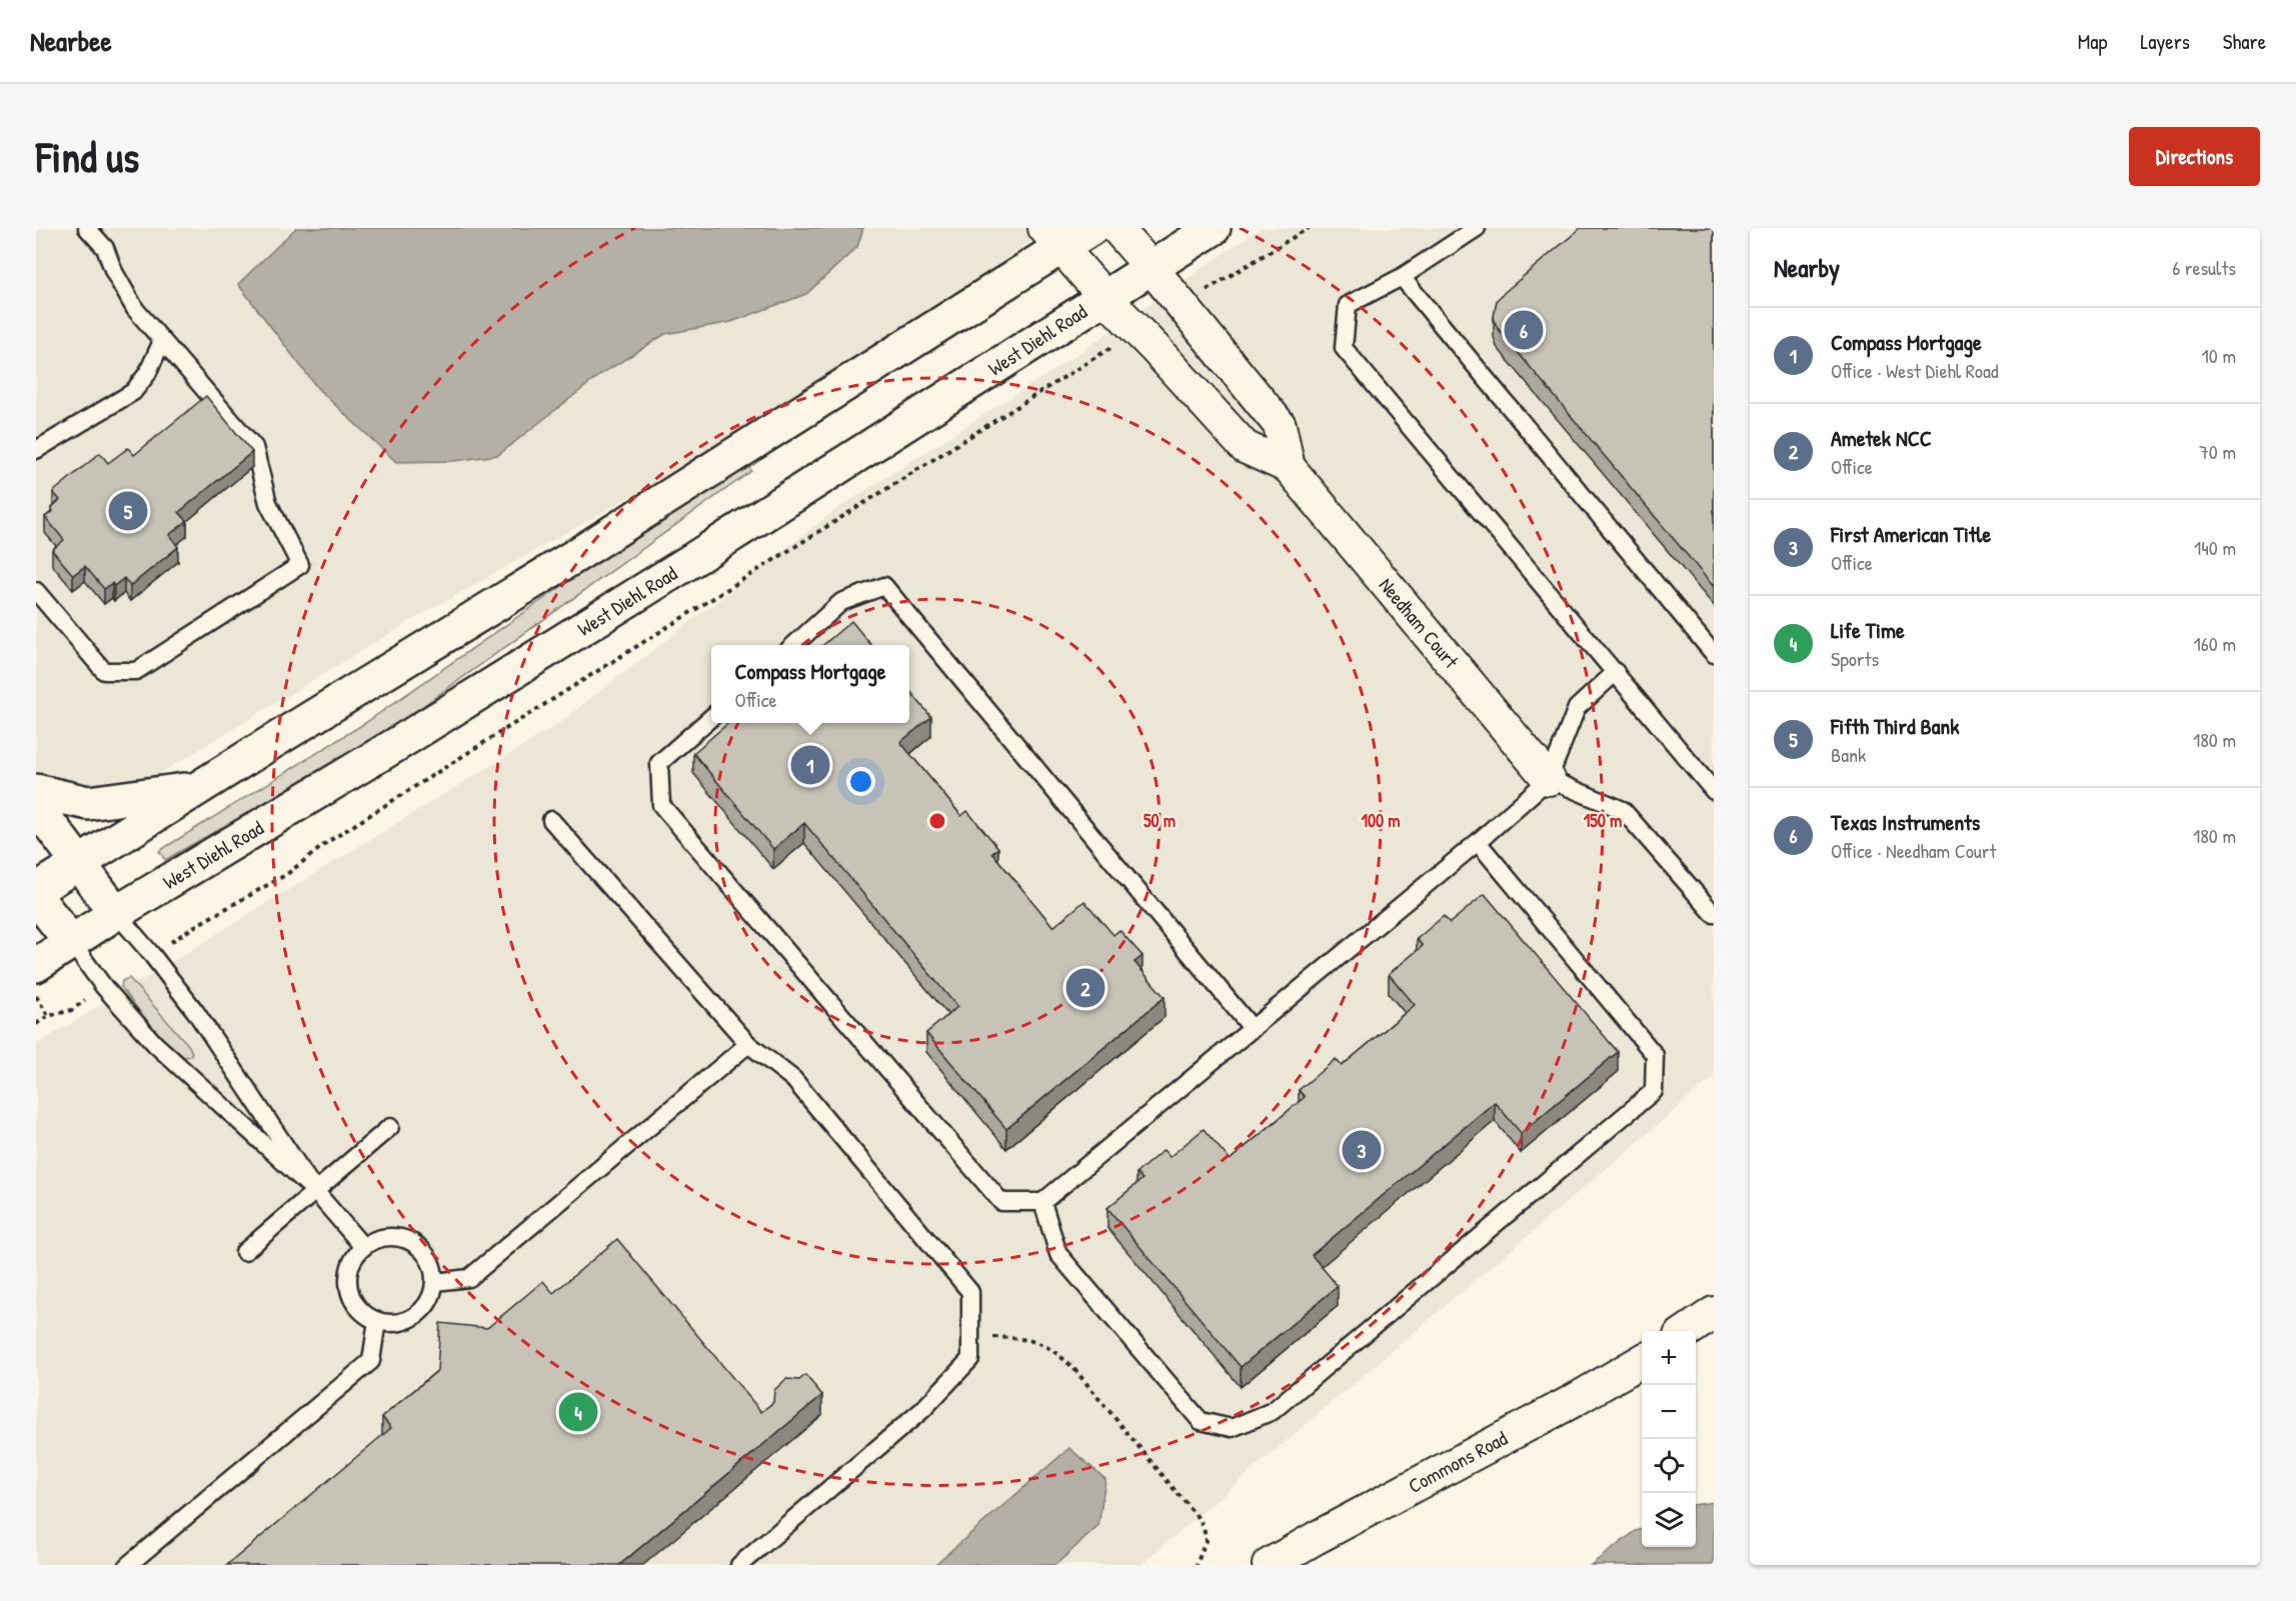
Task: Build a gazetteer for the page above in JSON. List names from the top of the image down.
{
  "streets": {
    "street": ["West Diehl Road", "Needham Court", "Commons Road"]
  },
  "crossings": [
    ["West Diehl Road", "Needham Court"]
  ],
  "page": {
    "header": "Nearbee",
    "nav": ["Map", "Layers", "Share"],
    "buttons": "Directions",
    "title": "Find us",
    "heading": ["Nearby", "6 results"],
    "list": [
      {
        "mark": "1",
        "name": "Compass Mortgage",
        "note": "Office · West Diehl Road",
        "value": "10 m"
      },
      {
        "mark": "2",
        "name": "Ametek NCC",
        "note": "Office",
        "value": "70 m"
      },
      {
        "mark": "3",
        "name": "First American Title",
        "note": "Office",
        "value": "140 m"
      },
      {
        "mark": "4",
        "name": "Life Time",
        "note": "Sports",
        "value": "160 m"
      },
      {
        "mark": "5",
        "name": "Fifth Third Bank",
        "note": "Bank",
        "value": "180 m"
      },
      {
        "mark": "6",
        "name": "Texas Instruments",
        "note": "Office · Needham Court",
        "value": "180 m"
      }
    ],
    "pins": [
      "6",
      "5",
      "1",
      "2",
      "3",
      "4"
    ],
    "popup": ["Compass Mortgage", "Office"],
    "map_buttons": ["+", "−"]
  },
  "rings": ["50 m", "100 m", "150 m"]
}
